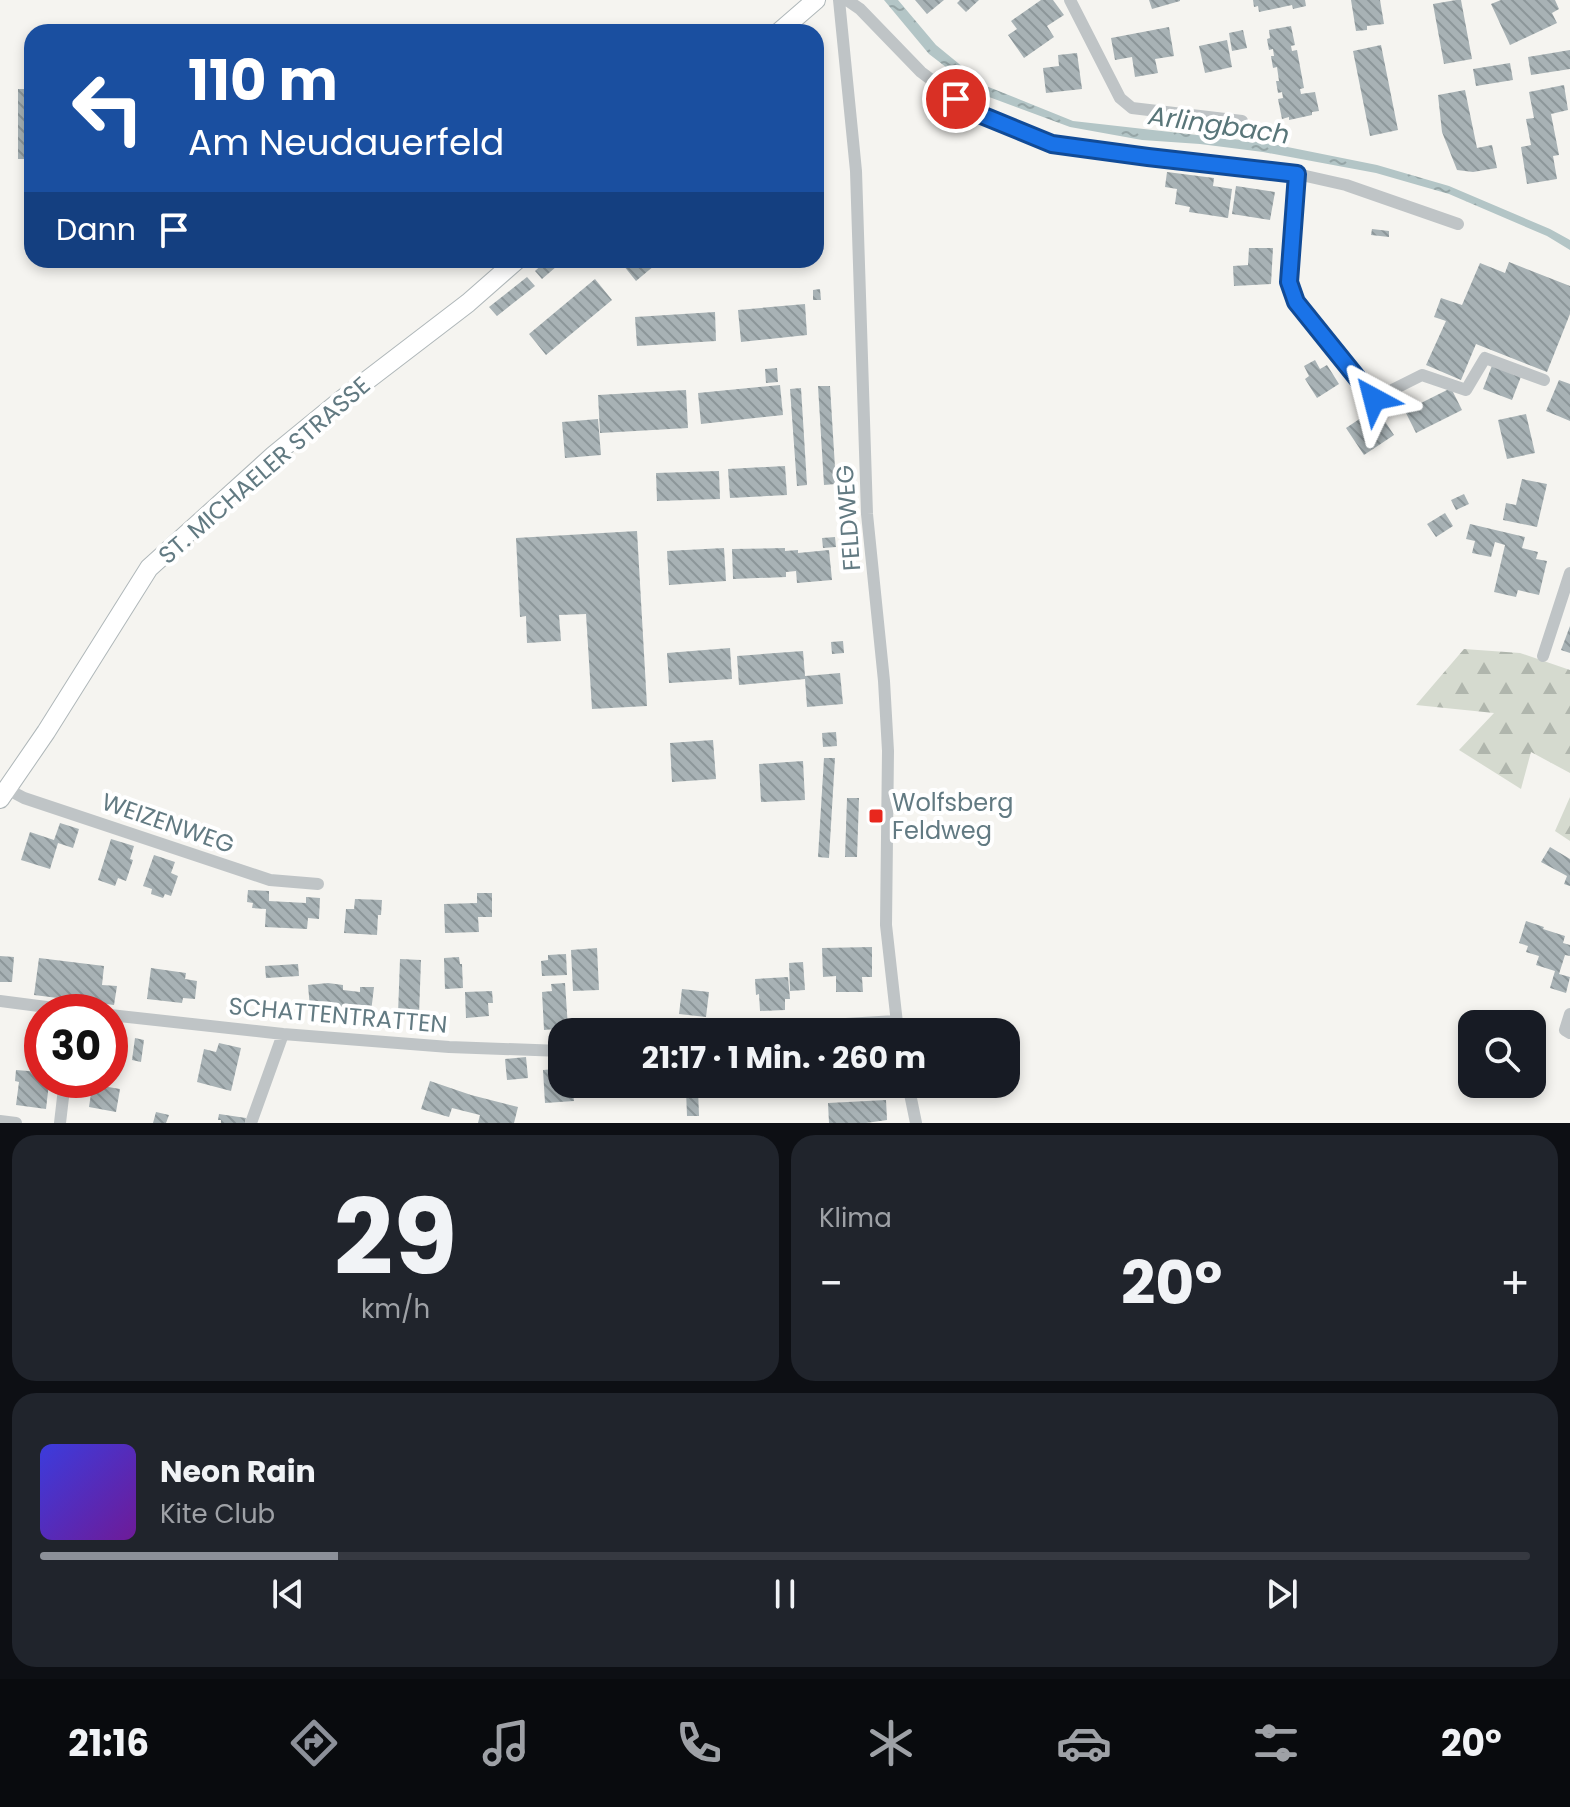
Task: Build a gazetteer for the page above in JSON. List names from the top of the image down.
{
  "streets": {
    "main road": ["ST. MICHAELER STRASSE"],
    "street": ["FELDWEG", "WEIZENWEG", "SCHATTENTRATTEN"]
  },
  "crossings": [
    ["ST. MICHAELER STRASSE", "WEIZENWEG"]
  ],
  "water": ["Arlingbach"],
  "places": {
    "transit": ["Wolfsberg Feldweg"]
  },
  "page": {
    "turn": ["110 m", "Am Neudauerfeld"],
    "then": "Dann",
    "limit": "30",
    "trip": "21:17 · 1 Min. · 260 m",
    "tile": [
      ["29", "km/h"],
      "Klima"
    ],
    "heat": ["−", "20°", "+"],
    "song": ["Neon Rain", "Kite Club"],
    "tabs": ["21:16", "20°"]
  }
}
